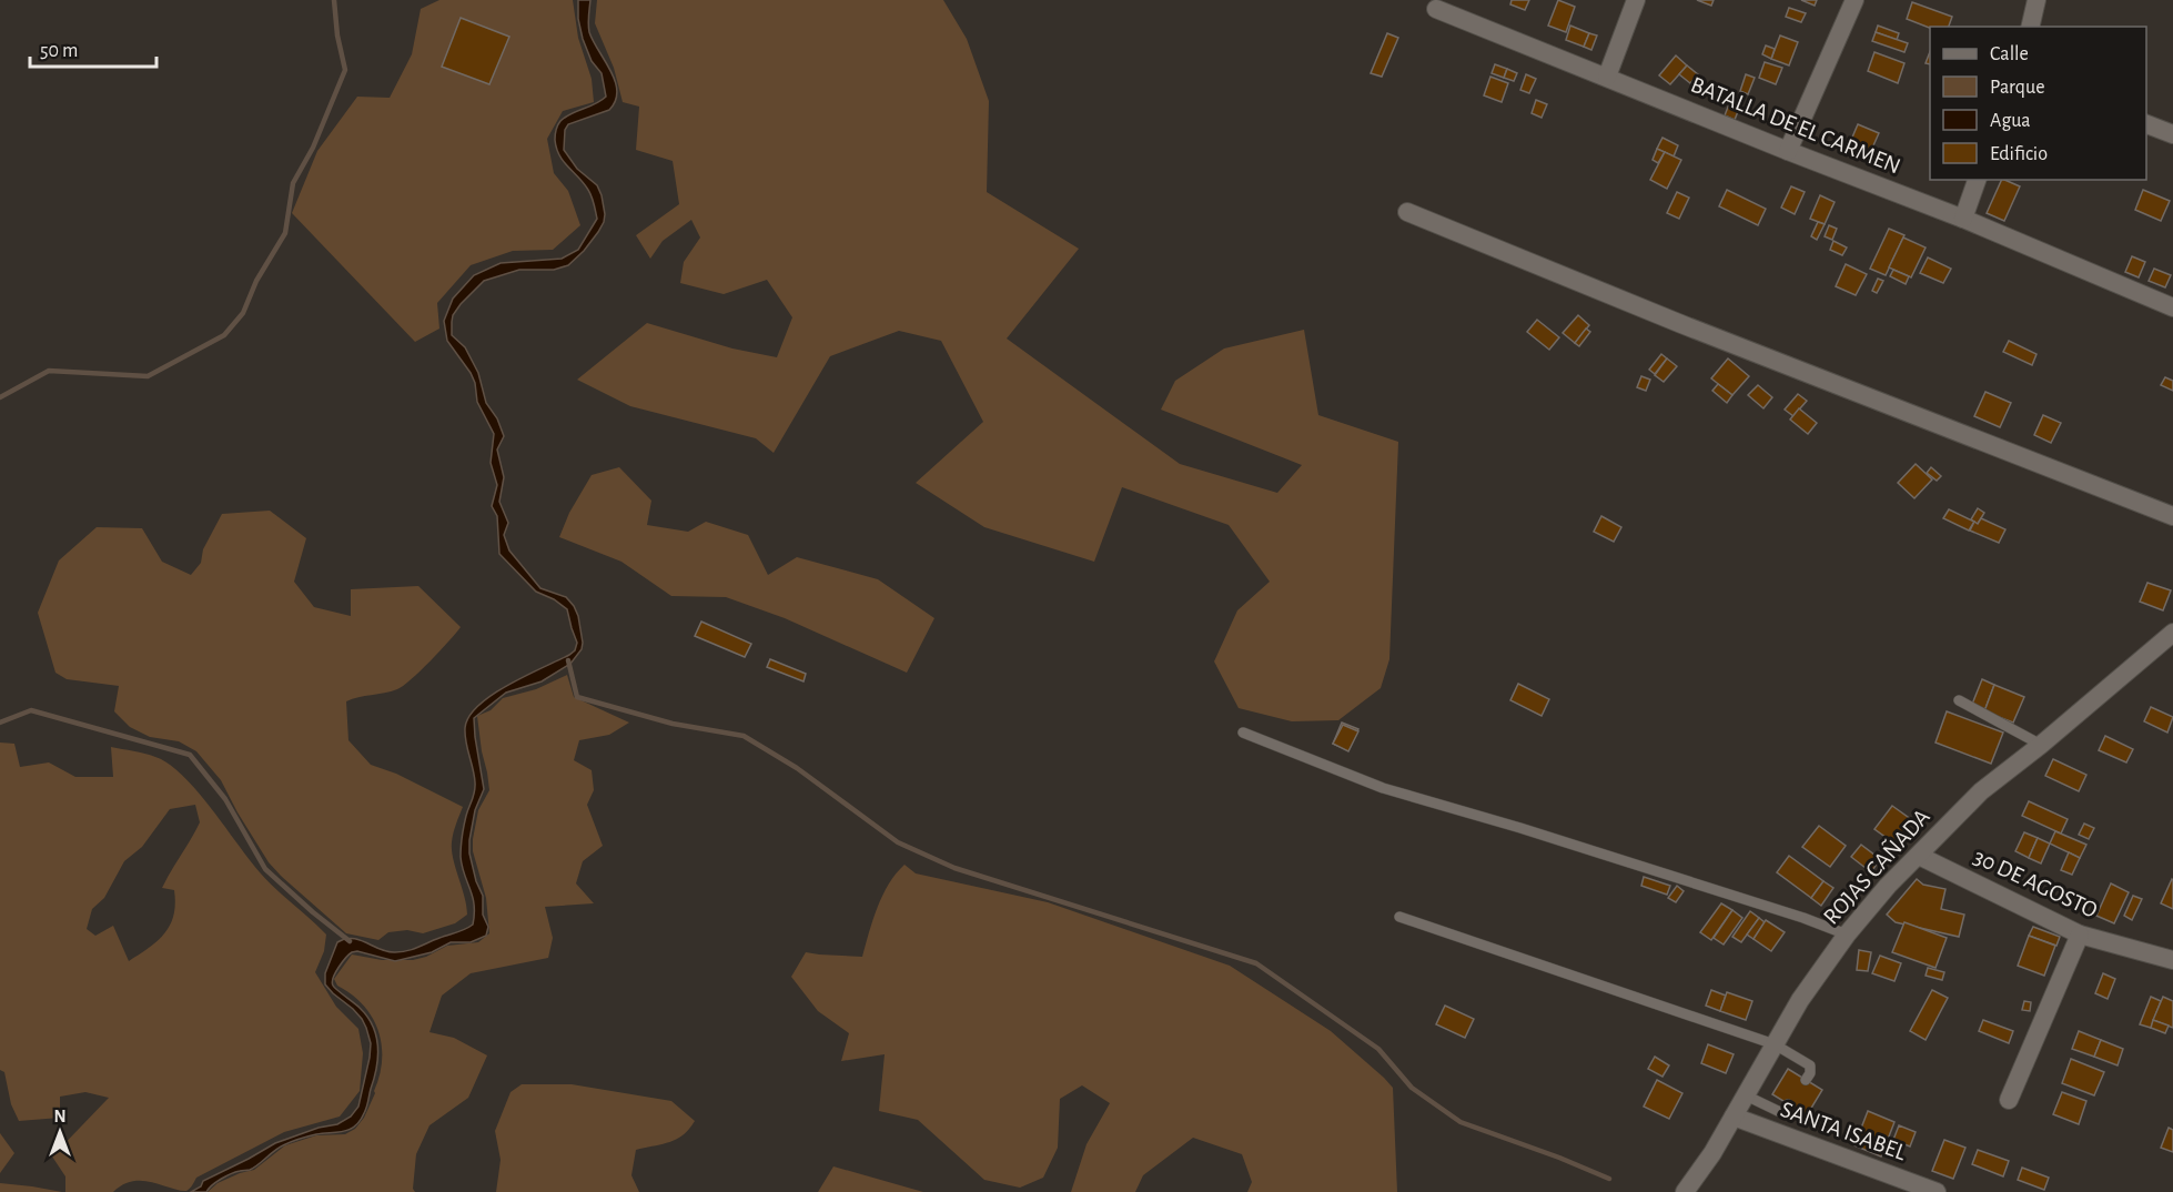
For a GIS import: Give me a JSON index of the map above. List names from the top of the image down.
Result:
{
  "streets": {
    "street": [
      "BATALLA DE EL CARMEN",
      "ROJAS CAÑADA",
      "30 DE AGOSTO",
      "SANTA ISABEL"
    ]
  },
  "crossings": [
    ["ROJAS CAÑADA", "30 DE AGOSTO"],
    ["ROJAS CAÑADA", "SANTA ISABEL"]
  ],
  "legend": [
    "Calle",
    "Parque",
    "Agua",
    "Edificio"
  ],
  "scale_bar": "50 m",
  "north": "top"
}
